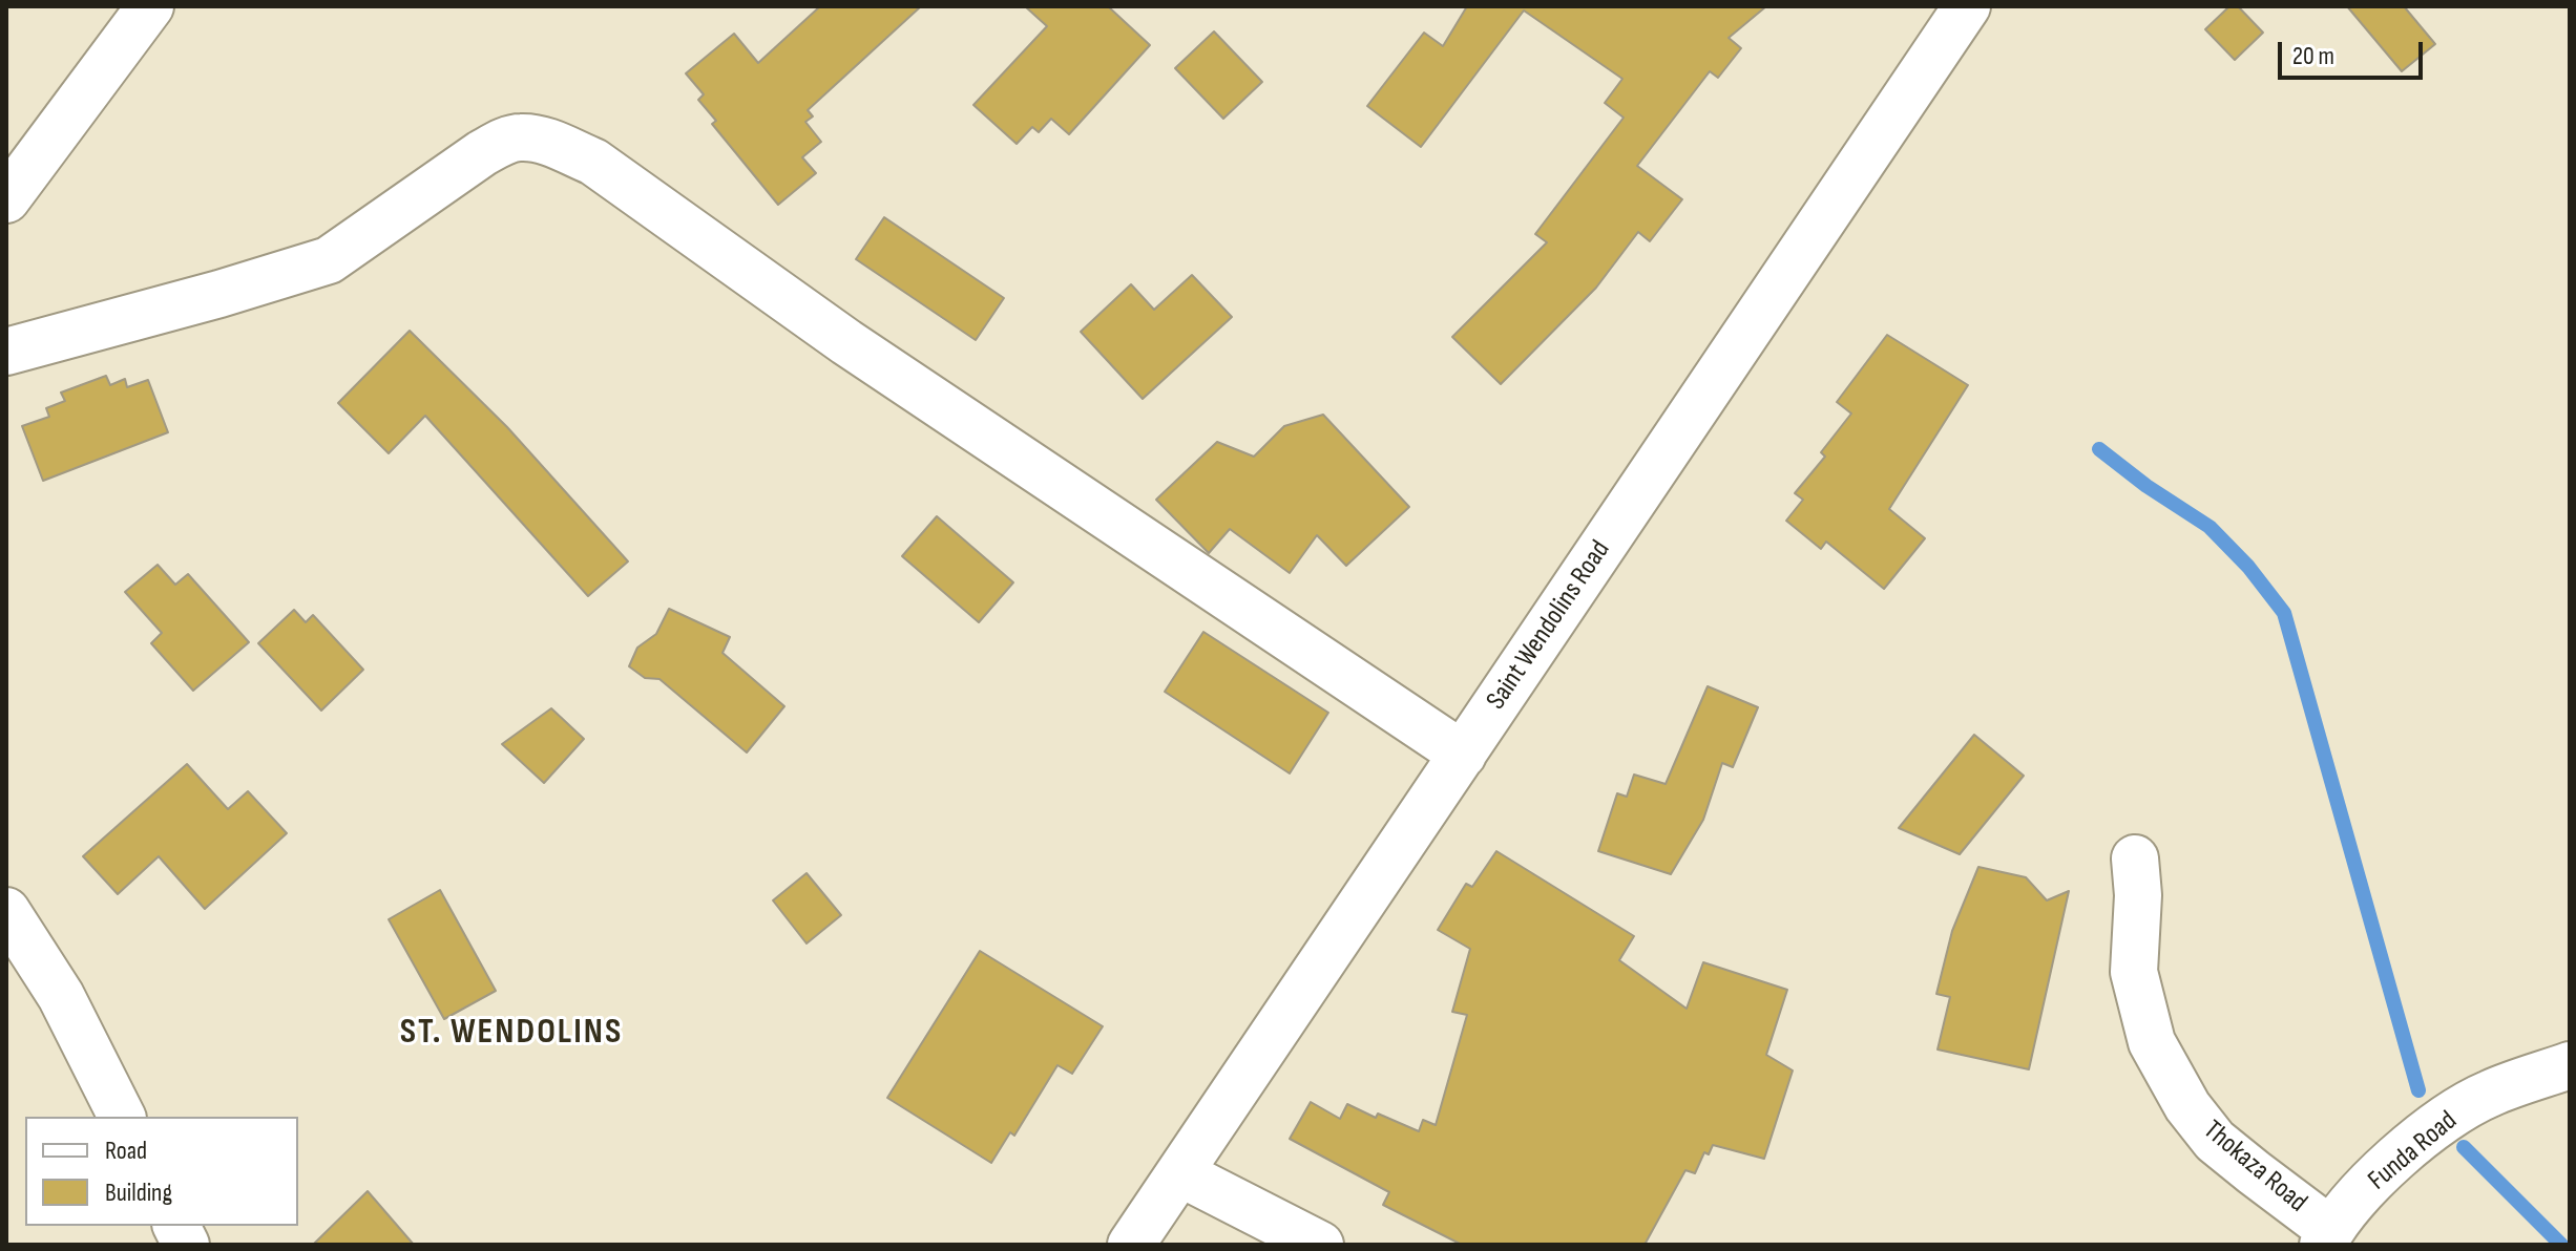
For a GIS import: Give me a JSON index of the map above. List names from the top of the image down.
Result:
{
  "streets": {
    "street": ["Saint Wendolins Road", "Funda Road", "Thokaza Road"]
  },
  "crossings": [
    ["Funda Road", "Thokaza Road"]
  ],
  "districts": ["ST. WENDOLINS"],
  "legend": ["Road", "Building"],
  "scale_bar": "20 m"
}
